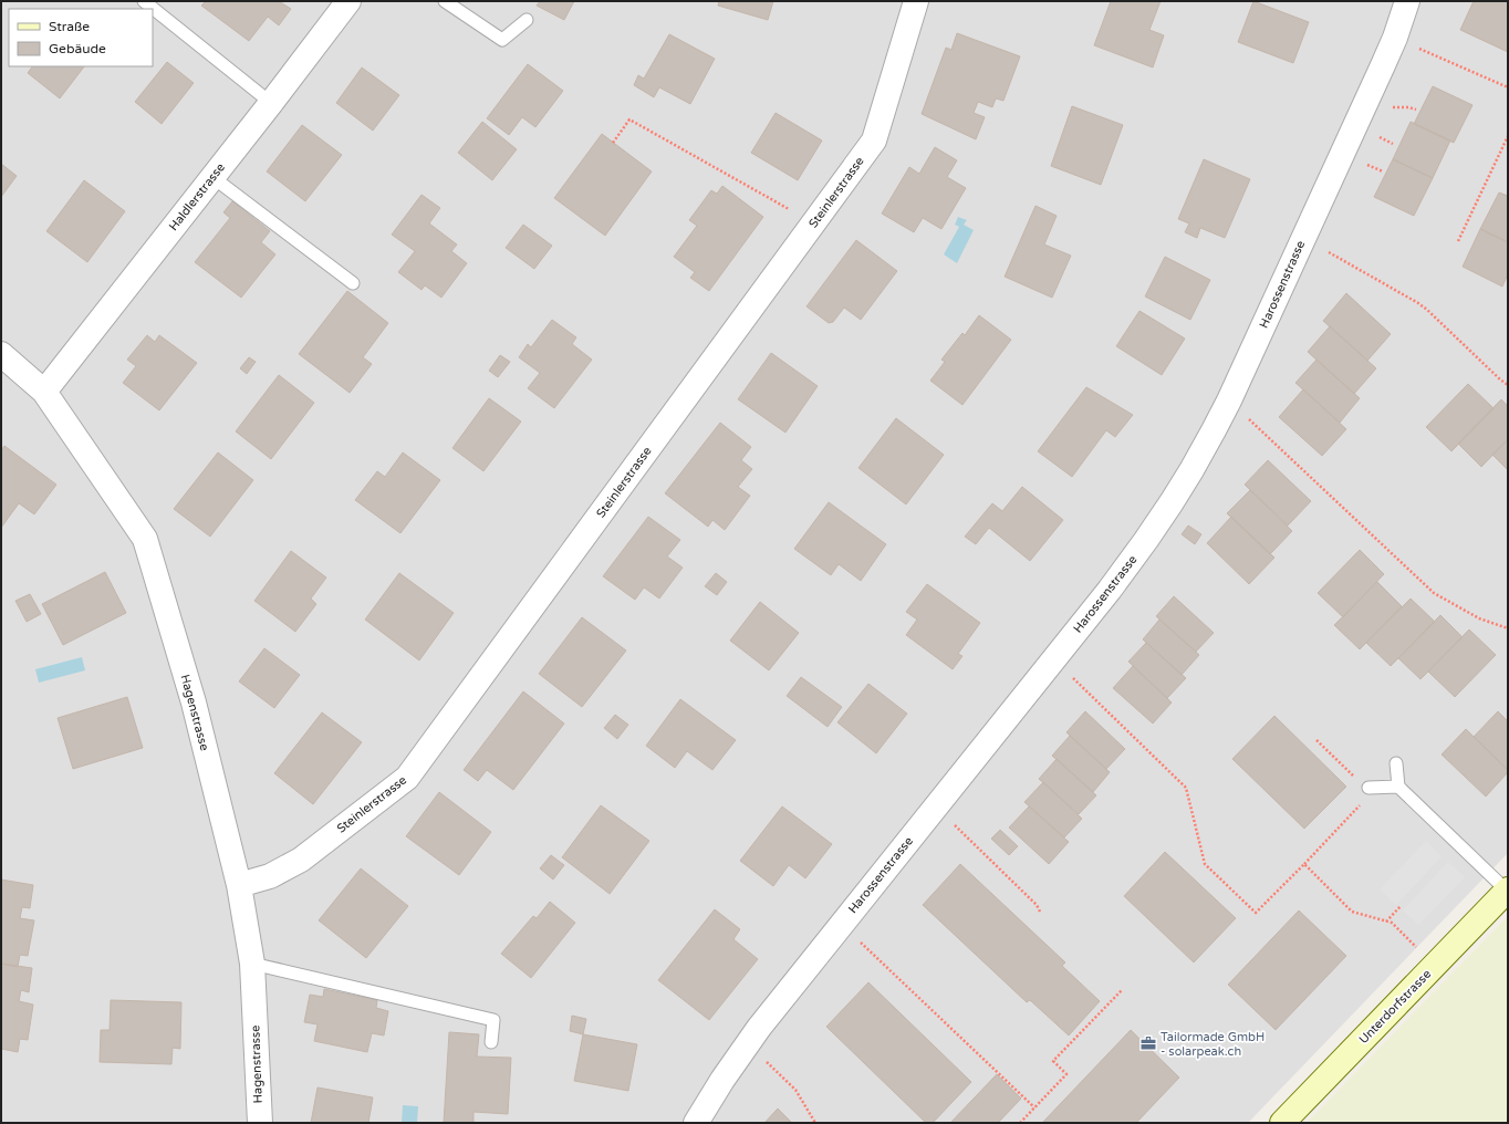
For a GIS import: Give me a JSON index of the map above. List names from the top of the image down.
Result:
{
  "streets": {
    "street": [
      "Steinlerstrasse",
      "Haldlerstrasse",
      "Harossenstrasse",
      "Hagenstrasse",
      "Unterdorfstrasse"
    ]
  },
  "crossings": [
    ["Steinlerstrasse", "Hagenstrasse"],
    ["Haldlerstrasse", "Hagenstrasse"]
  ],
  "places": {
    "office": ["Tailormade GmbH - solarpeak.ch"]
  },
  "legend": ["Straße", "Gebäude"]
}
